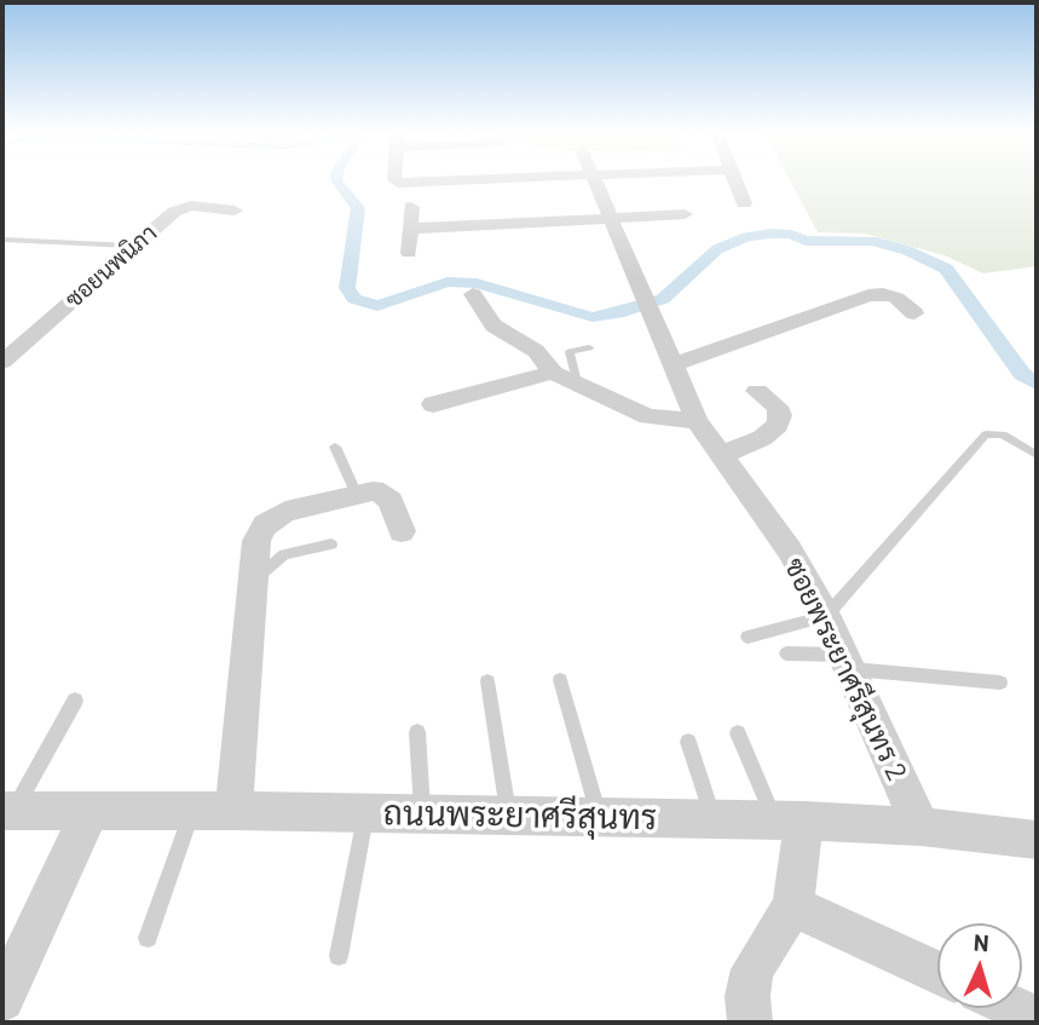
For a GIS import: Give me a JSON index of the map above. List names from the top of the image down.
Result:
{
  "streets": {
    "street": ["ซอยนพนิภา", "ซอยพระยาศรีสุนทร 2", "ถนนพระยาศรีสุนทร"]
  },
  "crossings": [
    ["ซอยพระยาศรีสุนทร 2", "ถนนพระยาศรีสุนทร"]
  ],
  "north": "top"
}
